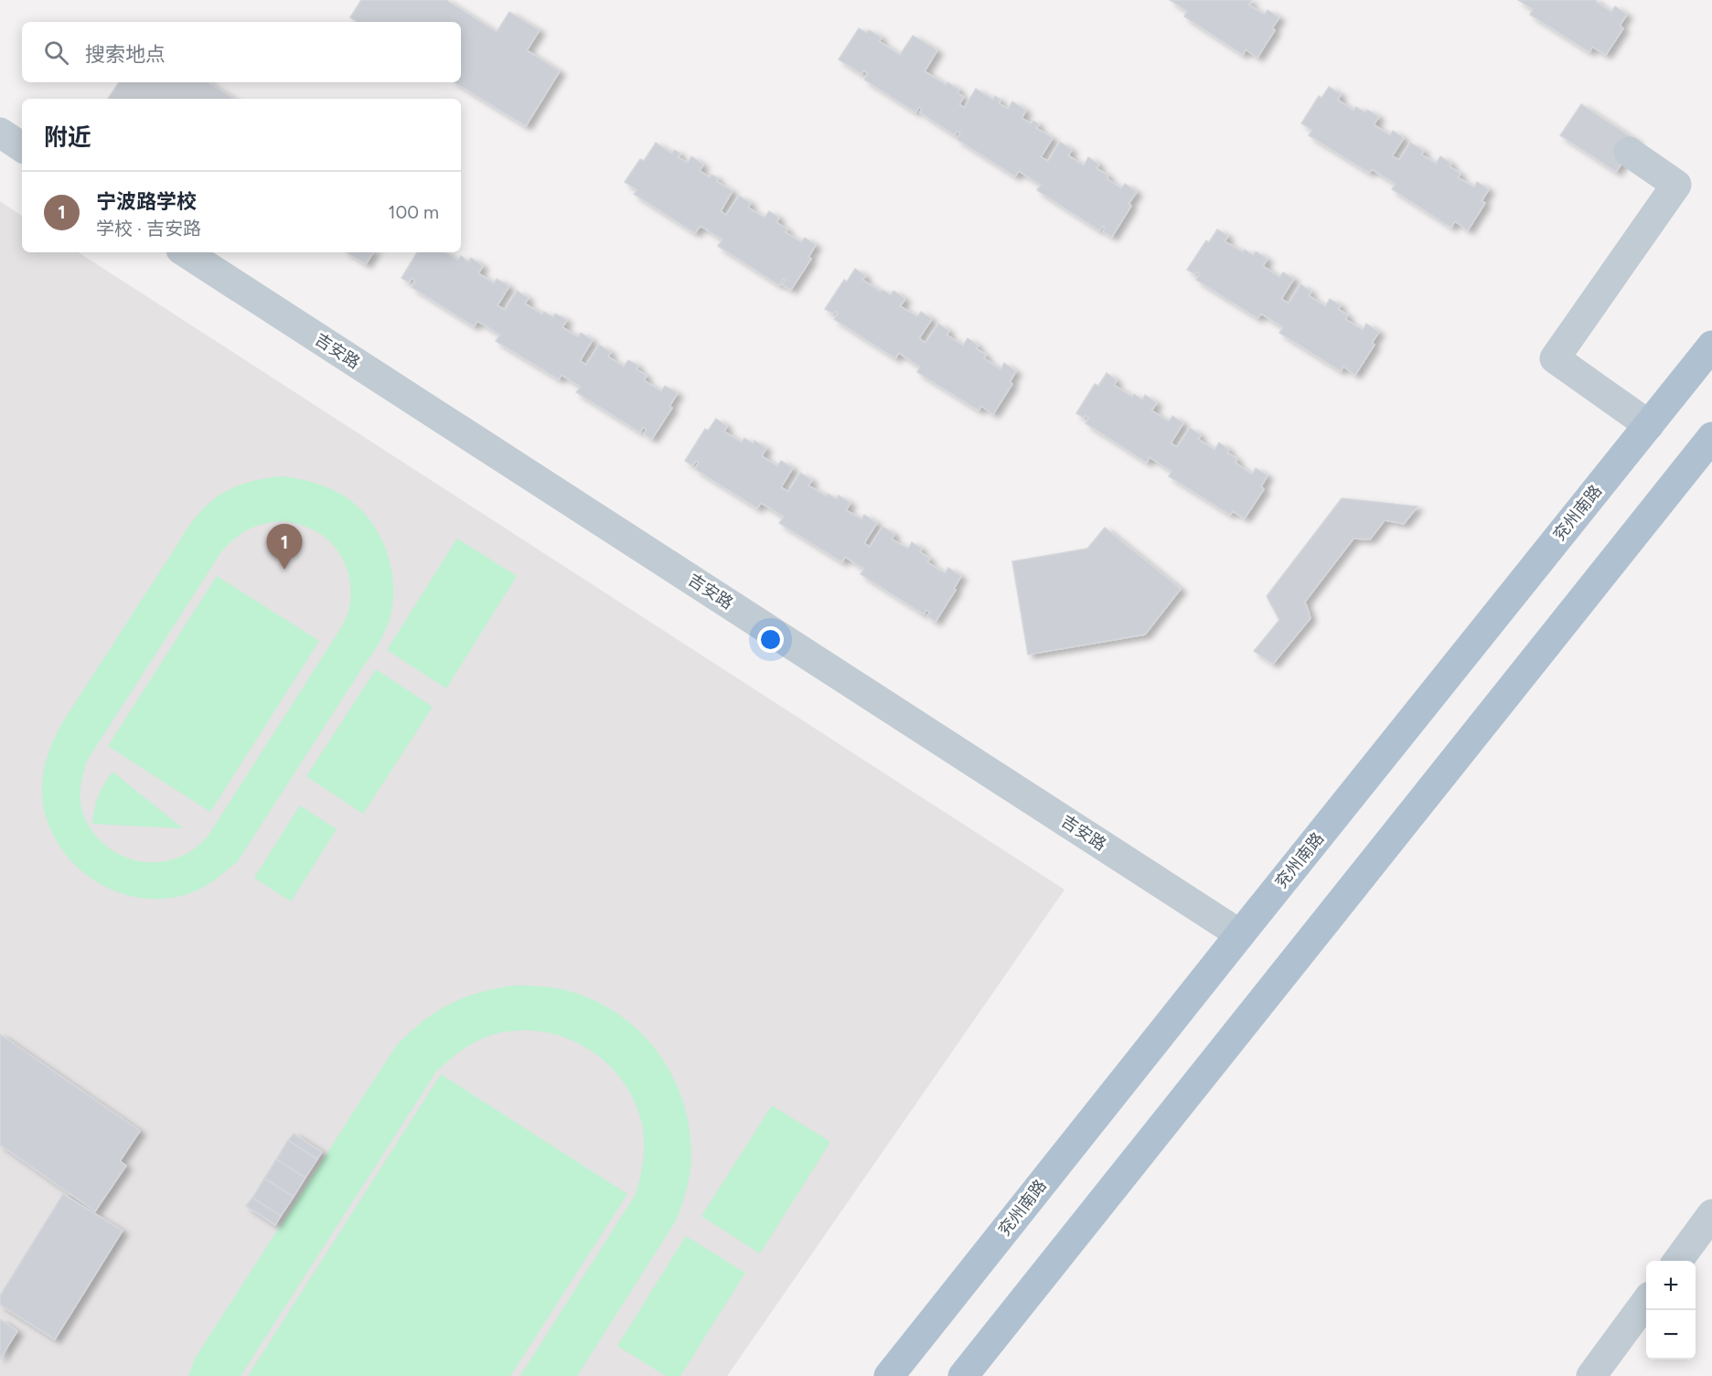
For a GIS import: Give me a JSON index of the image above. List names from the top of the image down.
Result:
{
  "streets": {
    "main road": ["兖州南路"],
    "street": ["吉安路"]
  },
  "crossings": [
    ["吉安路", "兖州南路"]
  ],
  "page": {
    "search": "搜索地点",
    "heading": "附近",
    "list": [
      {
        "mark": "1",
        "name": "宁波路学校",
        "note": "学校 · 吉安路",
        "value": "100 m"
      }
    ],
    "pins": "1",
    "map_buttons": ["+", "−"]
  }
}
